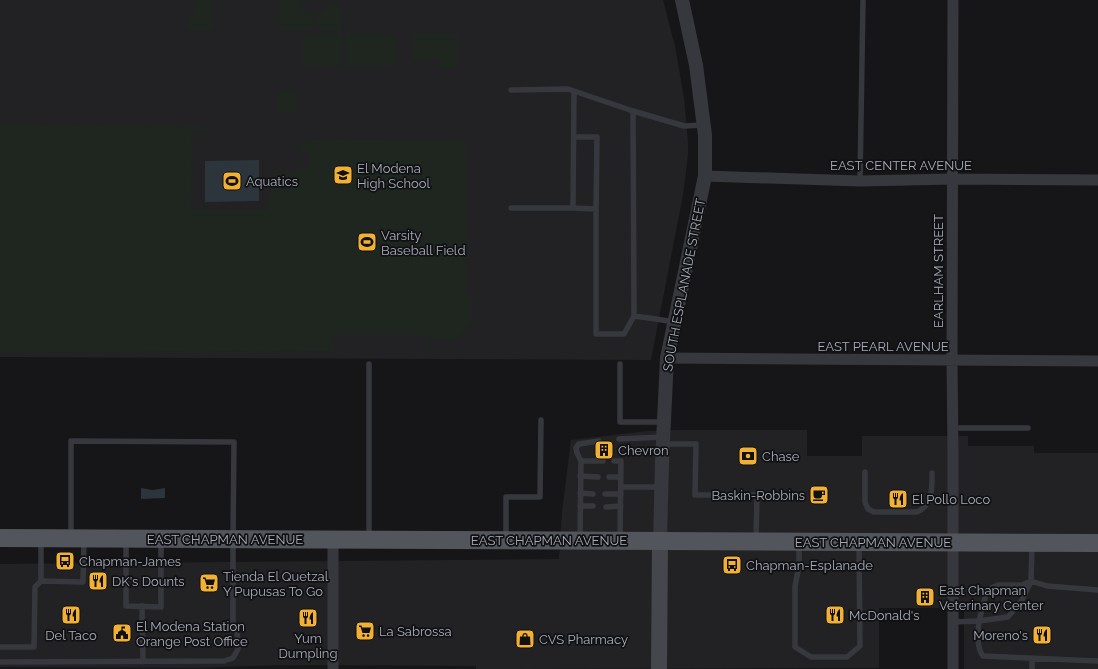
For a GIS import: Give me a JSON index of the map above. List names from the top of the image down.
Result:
{
  "streets": {
    "main road": ["SOUTH ESPLANADE STREET", "EAST CHAPMAN AVENUE"],
    "street": ["EAST CENTER AVENUE", "EARLHAM STREET", "EAST PEARL AVENUE"]
  },
  "crossings": [
    ["EAST CENTER AVENUE", "EARLHAM STREET"],
    ["EAST CENTER AVENUE", "SOUTH ESPLANADE STREET"],
    ["EARLHAM STREET", "EAST PEARL AVENUE"],
    ["EARLHAM STREET", "EAST CHAPMAN AVENUE"],
    ["SOUTH ESPLANADE STREET", "EAST PEARL AVENUE"],
    ["SOUTH ESPLANADE STREET", "EAST CHAPMAN AVENUE"]
  ],
  "places": {
    "school or university": ["El Modena High School"],
    "sports": ["Aquatics", "Varsity Baseball Field"],
    "building": ["Chevron", "East Chapman Veterinary Center"],
    "bank": ["Chase"],
    "cafe": ["Baskin-Robbins"],
    "restaurant": [
      "El Pollo Loco",
      "DK's Dounts",
      "Del Taco",
      "McDonald's",
      "Yum Dumpling",
      "Moreno's"
    ],
    "bus stop": ["Chapman-James", "Chapman-Esplanade"],
    "supermarket": ["Tienda El Quetzal Y Pupusas To Go", "La Sabrossa"],
    "public building": ["El Modena Station Orange Post Office"],
    "shop": ["CVS Pharmacy"]
  }
}
